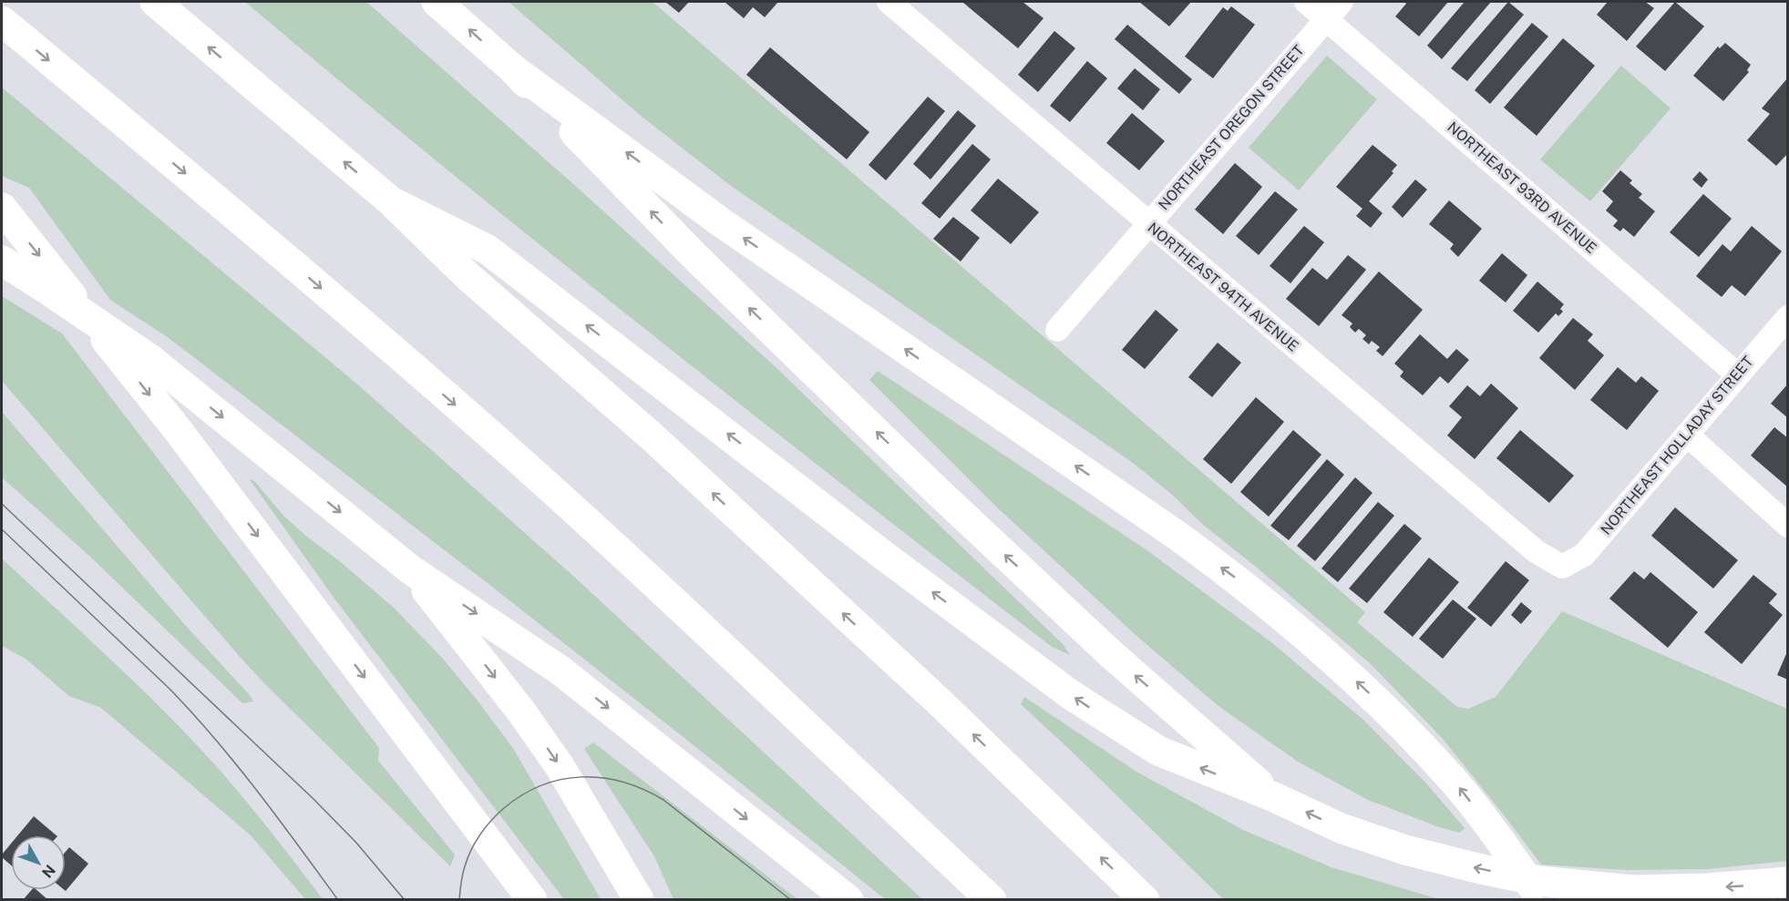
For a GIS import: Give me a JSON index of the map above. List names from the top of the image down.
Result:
{
  "streets": {
    "street": [
      "NORTHEAST OREGON STREET",
      "NORTHEAST 93RD AVENUE",
      "NORTHEAST 94TH AVENUE",
      "NORTHEAST HOLLADAY STREET"
    ]
  },
  "crossings": [
    ["NORTHEAST OREGON STREET", "NORTHEAST 93RD AVENUE"],
    ["NORTHEAST OREGON STREET", "NORTHEAST 94TH AVENUE"],
    ["NORTHEAST 93RD AVENUE", "NORTHEAST HOLLADAY STREET"],
    ["NORTHEAST 94TH AVENUE", "NORTHEAST HOLLADAY STREET"]
  ],
  "north": "bottom right"
}
